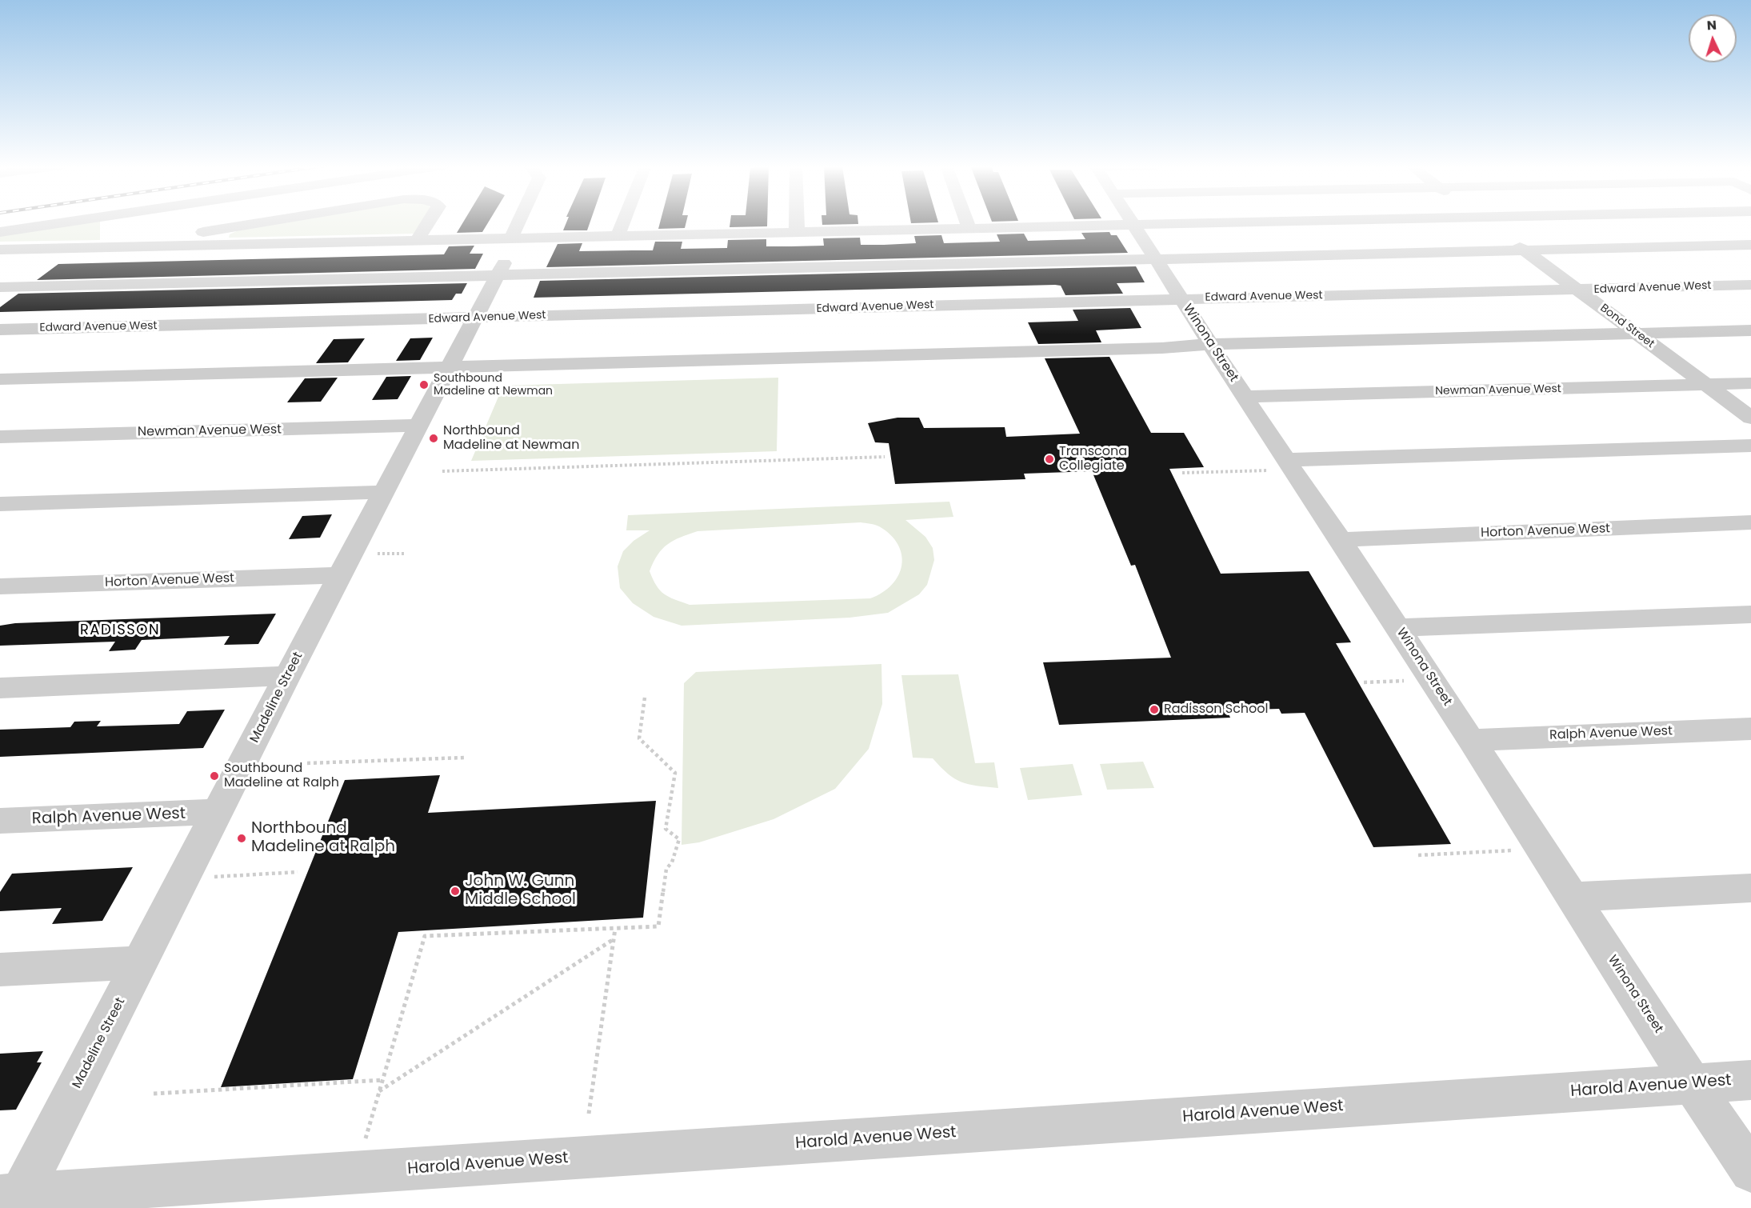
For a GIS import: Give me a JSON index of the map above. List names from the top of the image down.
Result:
{
  "streets": {
    "street": [
      "Edward Avenue West",
      "Bond Street",
      "Winona Street",
      "Newman Avenue West",
      "Horton Avenue West",
      "Madeline Street",
      "Ralph Avenue West",
      "Harold Avenue West"
    ]
  },
  "crossings": [
    ["Edward Avenue West", "Bond Street"],
    ["Edward Avenue West", "Winona Street"],
    ["Edward Avenue West", "Madeline Street"],
    ["Bond Street", "Newman Avenue West"],
    ["Winona Street", "Newman Avenue West"],
    ["Winona Street", "Horton Avenue West"],
    ["Winona Street", "Ralph Avenue West"],
    ["Winona Street", "Harold Avenue West"],
    ["Newman Avenue West", "Madeline Street"],
    ["Horton Avenue West", "Madeline Street"],
    ["Madeline Street", "Ralph Avenue West"],
    ["Madeline Street", "Harold Avenue West"]
  ],
  "districts": ["RADISSON"],
  "places": [
    "Southbound Madeline at Newman",
    "Northbound Madeline at Newman",
    "Transcona Collegiate",
    "Radisson School",
    "Southbound Madeline at Ralph",
    "Northbound Madeline at Ralph",
    "John W. Gunn Middle School"
  ],
  "north": "top"
}
